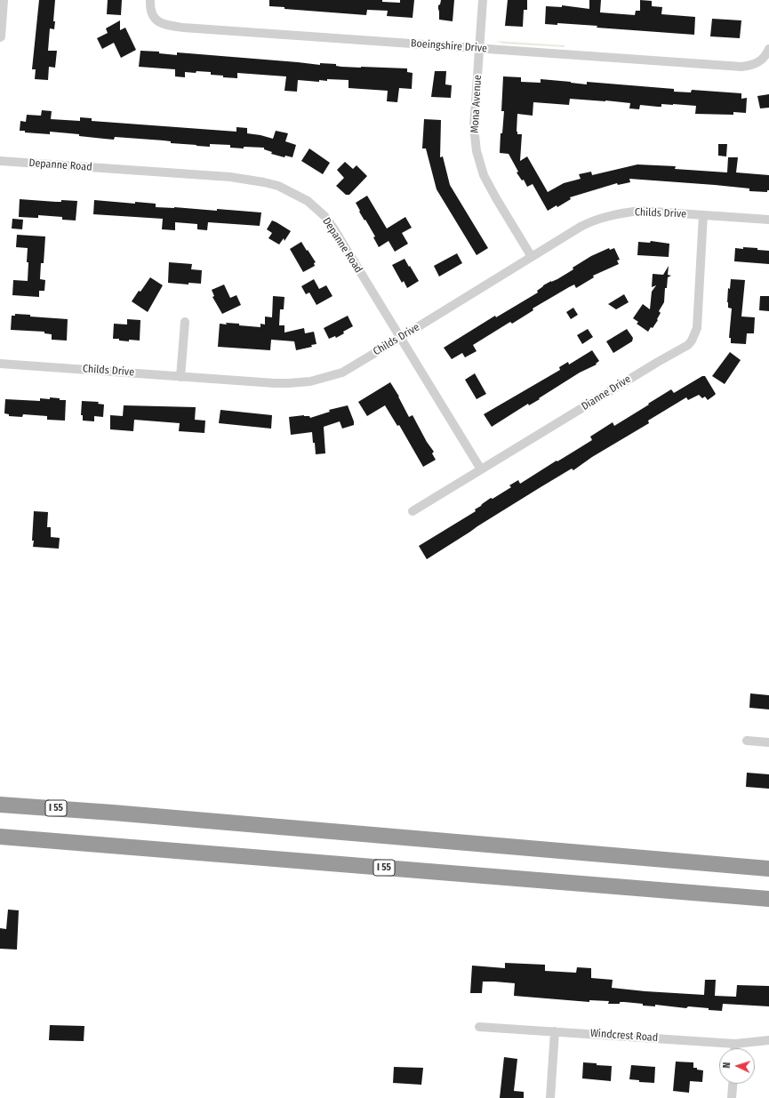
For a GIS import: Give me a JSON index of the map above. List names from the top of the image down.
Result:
{
  "streets": {
    "highway": ["I 55"],
    "street": [
      "Boeingshire Drive",
      "Mona Avenue",
      "Depanne Road",
      "Childs Drive",
      "Dianne Drive",
      "Windcrest Road"
    ]
  },
  "crossings": [
    ["Boeingshire Drive", "Mona Avenue"],
    ["Mona Avenue", "Childs Drive"],
    ["Depanne Road", "Childs Drive"],
    ["Depanne Road", "Dianne Drive"],
    ["Childs Drive", "Dianne Drive"]
  ],
  "north": "left"
}
